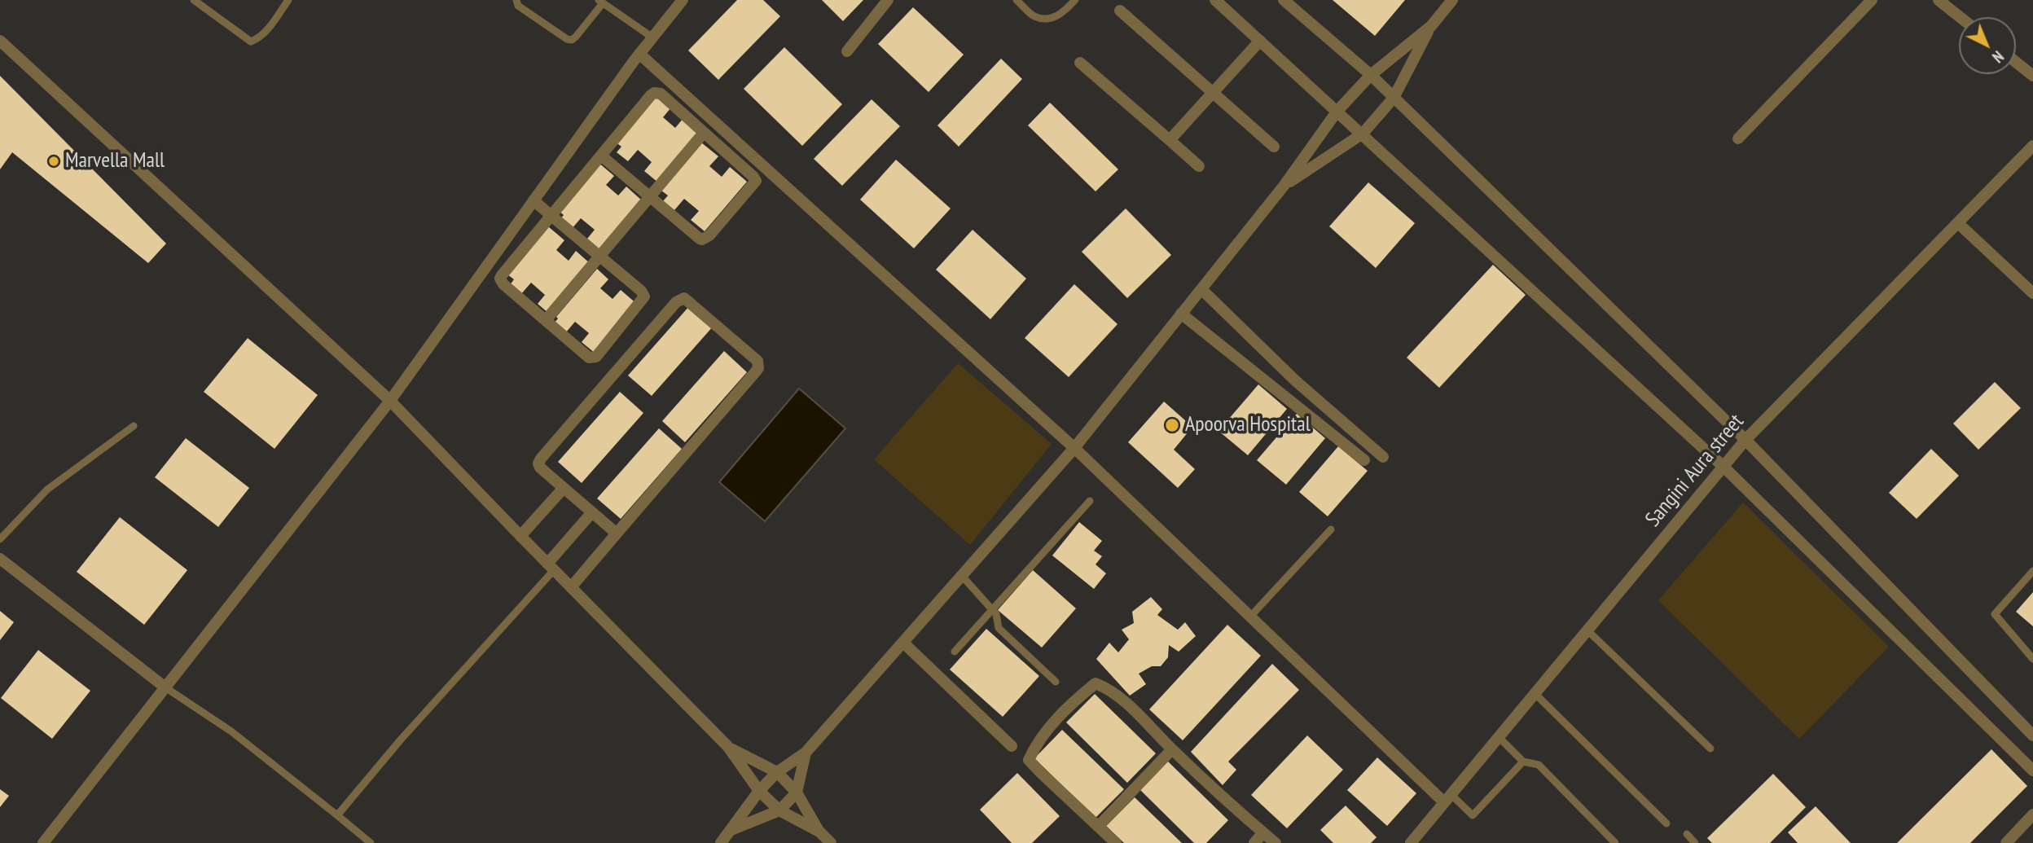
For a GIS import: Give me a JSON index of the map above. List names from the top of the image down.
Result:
{
  "streets": {
    "street": ["Sangini Aura street"]
  },
  "places": ["Marvella Mall", "Apoorva Hospital"],
  "north": "bottom right"
}
